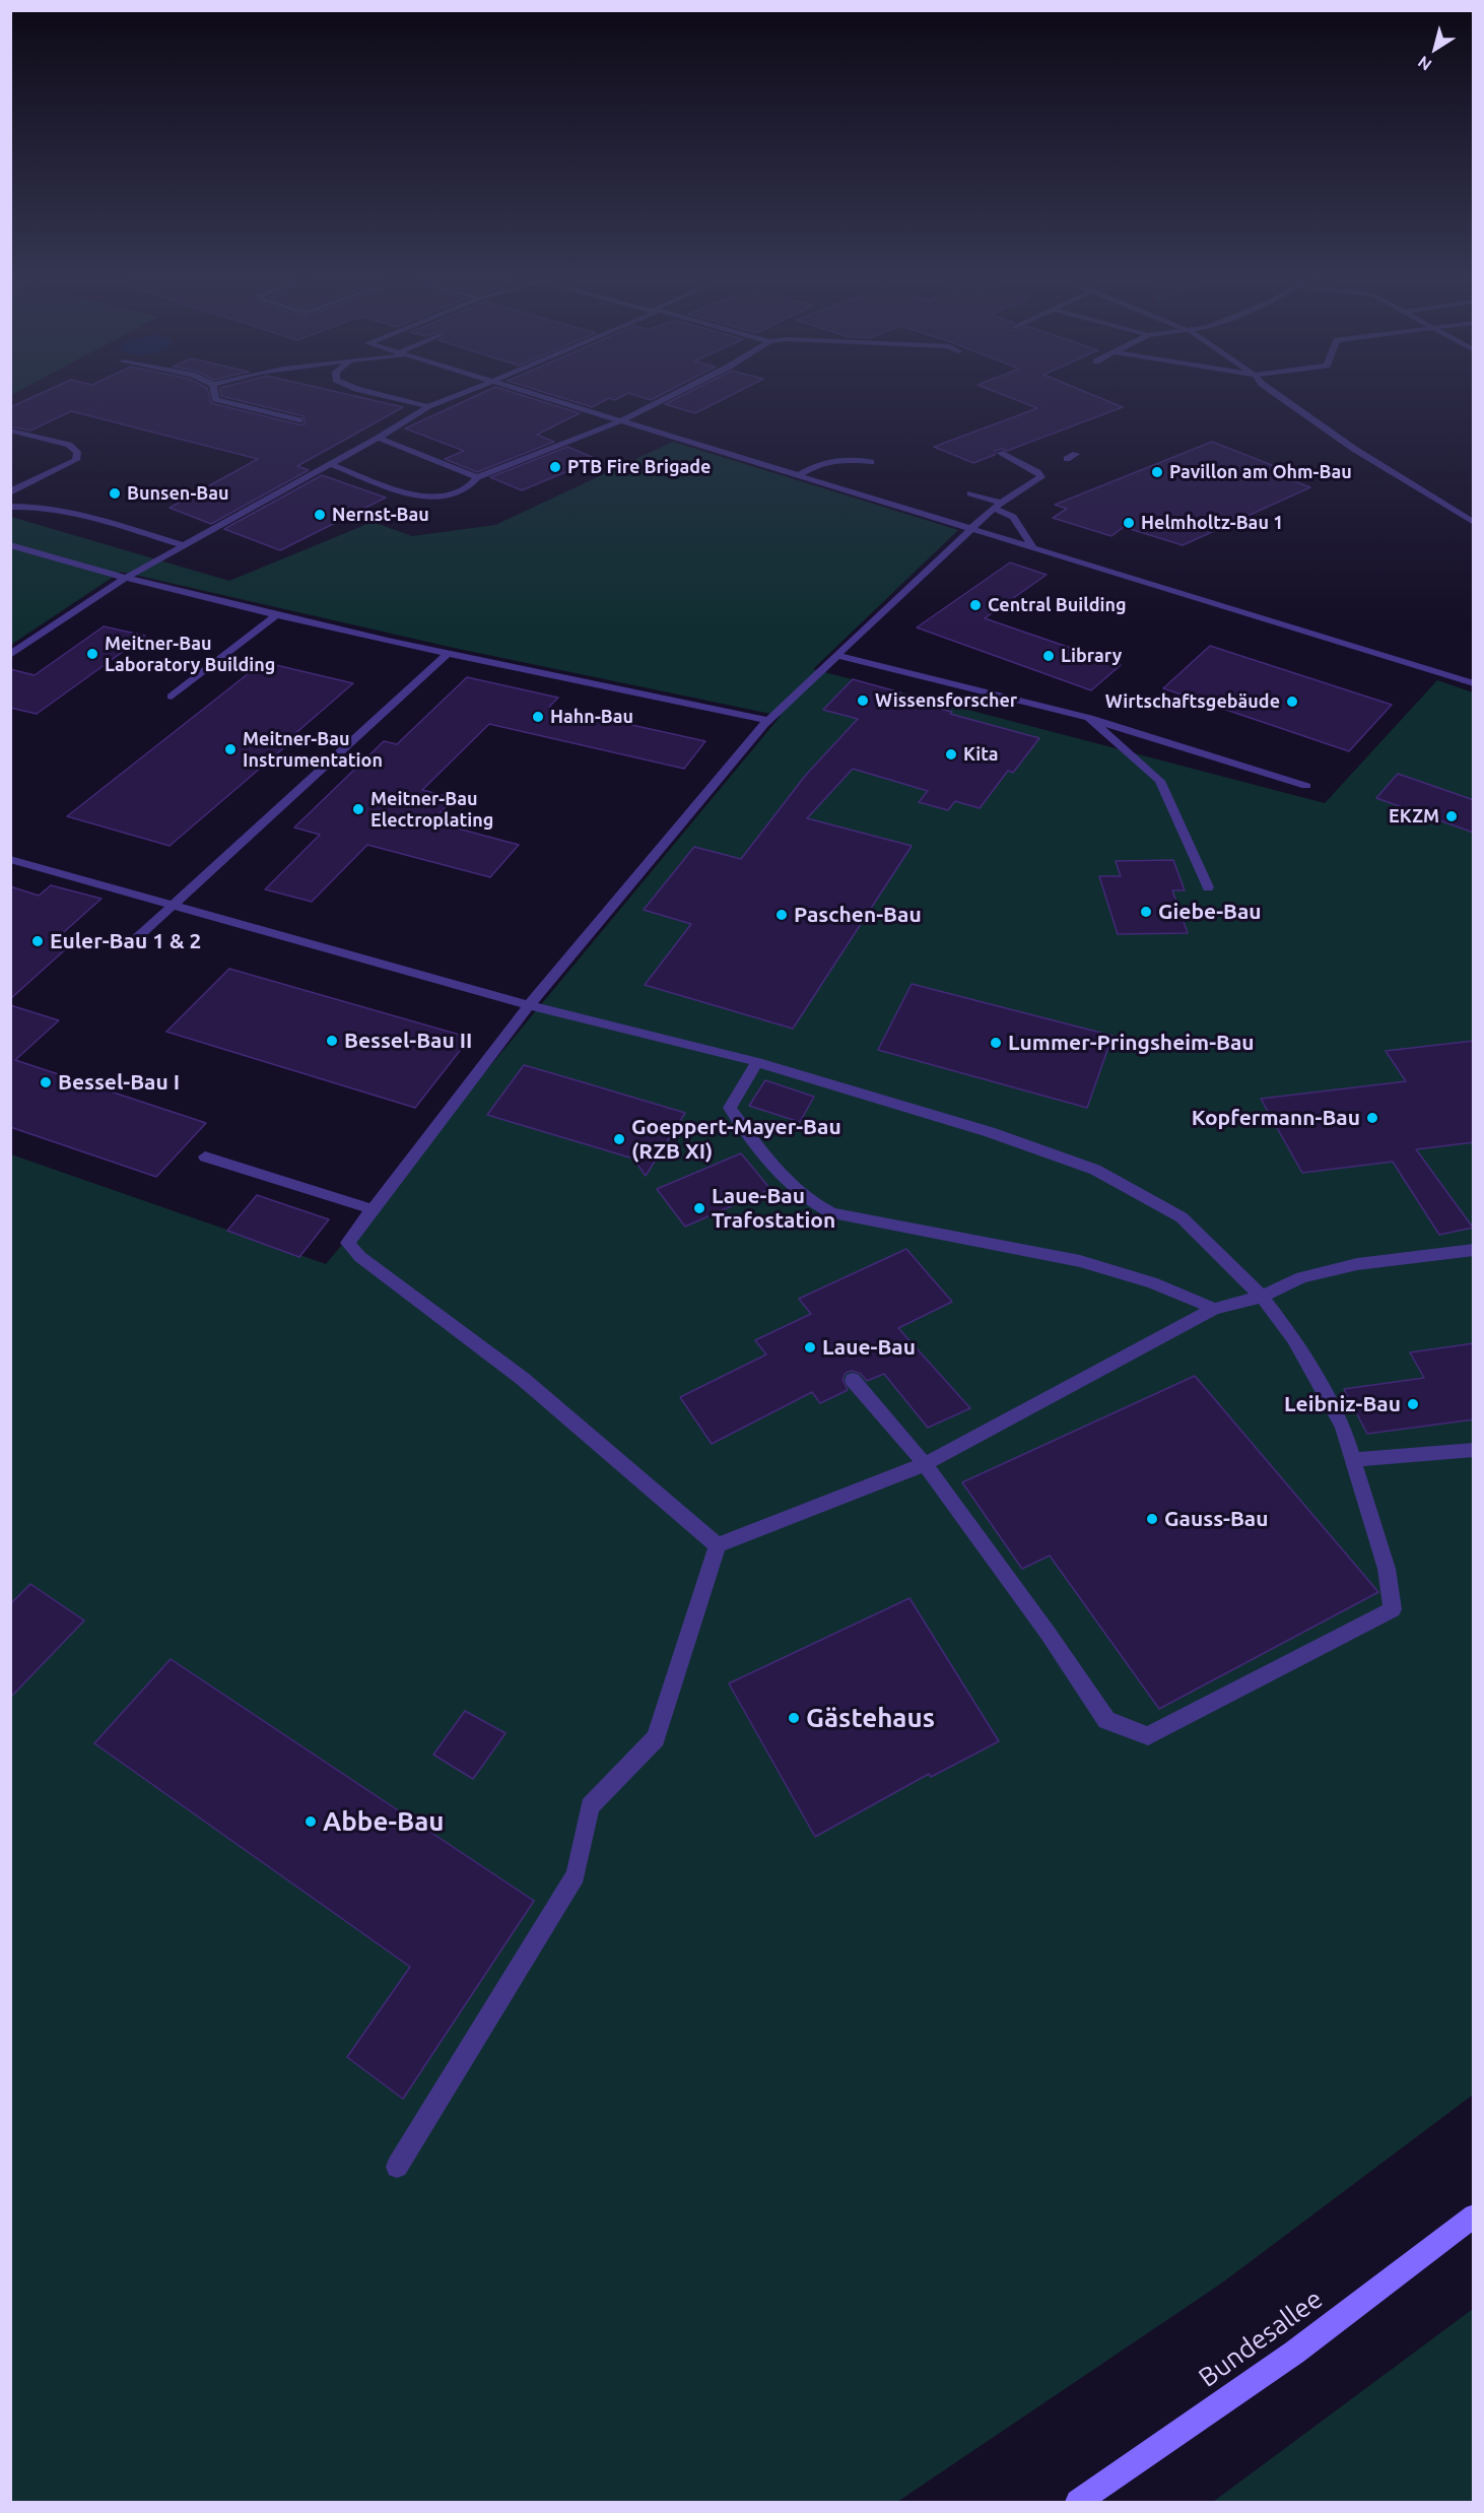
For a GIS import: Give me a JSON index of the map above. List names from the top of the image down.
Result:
{
  "streets": {
    "main road": ["Bundesallee"]
  },
  "places": [
    "PTB Fire Brigade",
    "Pavillon am Ohm-Bau",
    "Bunsen-Bau",
    "Nernst-Bau",
    "Helmholtz-Bau 1",
    "Central Building",
    "Meitner-Bau Laboratory Building",
    "Library",
    "Wissensforscher",
    "Wirtschaftsgebäude",
    "Hahn-Bau",
    "Meitner-Bau Instrumentation",
    "Kita",
    "Meitner-Bau Electroplating",
    "EKZM",
    "Giebe-Bau",
    "Paschen-Bau",
    "Euler-Bau 1 & 2",
    "Bessel-Bau II",
    "Lummer-Pringsheim-Bau",
    "Bessel-Bau I",
    "Kopfermann-Bau",
    "Goeppert-Mayer-Bau (RZB XI)",
    "Laue-Bau Trafostation",
    "Laue-Bau",
    "Leibniz-Bau",
    "Gauss-Bau",
    "Gästehaus",
    "Abbe-Bau"
  ],
  "north": "bottom left"
}
